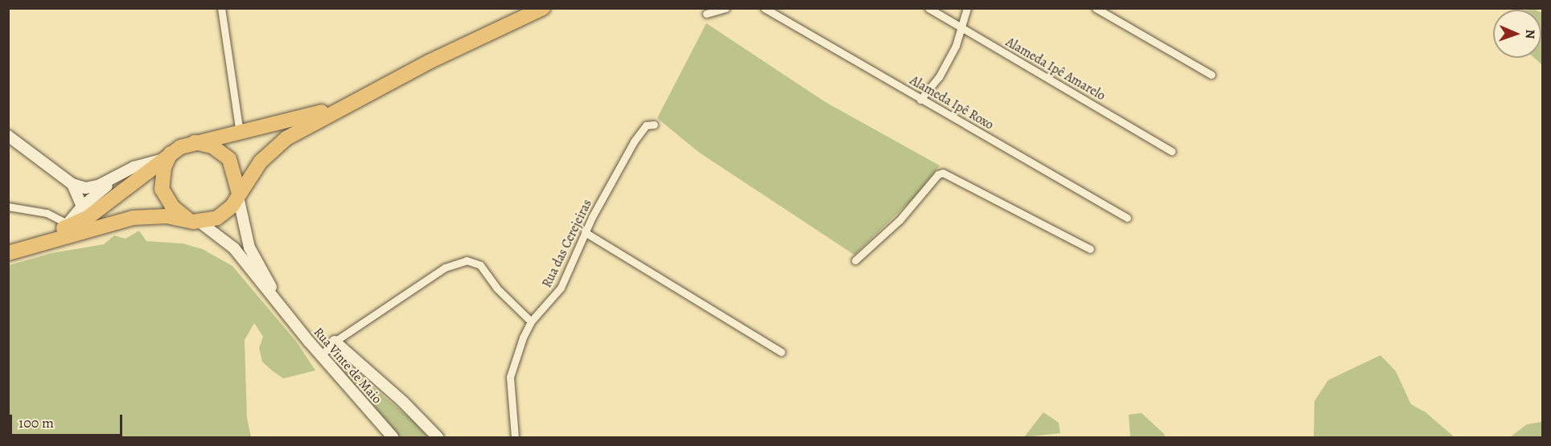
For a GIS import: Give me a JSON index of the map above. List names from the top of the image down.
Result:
{
  "streets": {
    "street": [
      "Alameda Ipê Amarelo",
      "Alameda Ipê Roxo",
      "Rua das Cerejeiras",
      "Rua Vinte de Maio"
    ]
  },
  "scale_bar": "100 m",
  "north": "right"
}
